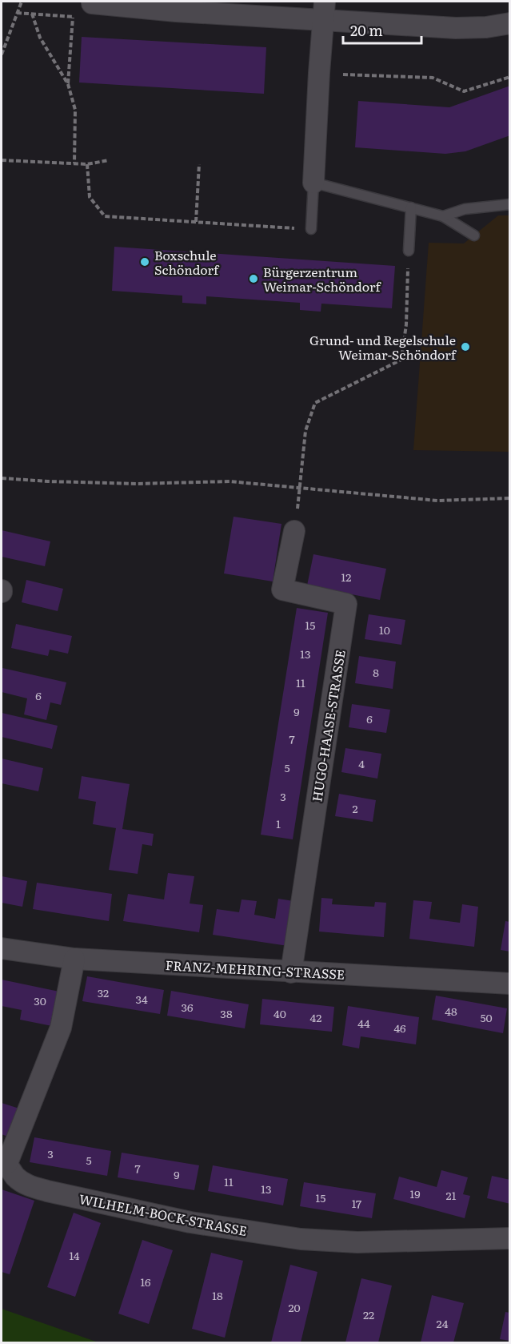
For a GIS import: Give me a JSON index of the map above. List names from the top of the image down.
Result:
{
  "streets": {
    "street": ["HUGO-HAASE-STRASSE", "FRANZ-MEHRING-STRASSE", "WILHELM-BOCK-STRASSE"]
  },
  "crossings": [
    ["HUGO-HAASE-STRASSE", "FRANZ-MEHRING-STRASSE"]
  ],
  "places": ["Boxschule Schöndorf", "Bürgerzentrum Weimar-Schöndorf", "Grund- und Regelschule Weimar-Schöndorf"],
  "house_numbers": [
    "12",
    "15",
    "10",
    "13",
    "8",
    "11",
    "6",
    "9",
    "6",
    "7",
    "4",
    "5",
    "3",
    "2",
    "1",
    "32",
    "34",
    "30",
    "36",
    "48",
    "38",
    "40",
    "42",
    "50",
    "44",
    "46",
    "3",
    "5",
    "7",
    "9",
    "11",
    "13",
    "19",
    "21",
    "15",
    "17",
    "14",
    "16",
    "18",
    "20",
    "22",
    "24"
  ],
  "scale_bar": "20 m"
}
